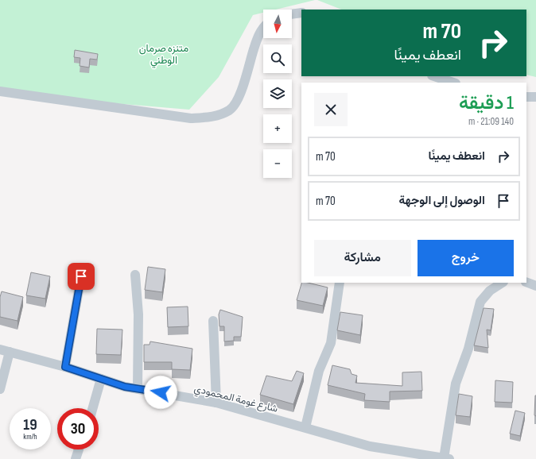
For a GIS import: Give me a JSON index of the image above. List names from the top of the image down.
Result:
{
  "streets": {
    "street": ["شارع غومة المحمودي"]
  },
  "parks": ["متنزه صرمان الوطني"],
  "north": "bottom",
  "page": {
    "map_buttons": ["+", "−"],
    "turn": ["70 m", "انعطف يمينًا"],
    "heading": ["1 دقيقة", "140 m · 21:09"],
    "list": [
      {
        "name": "انعطف يمينًا",
        "value": "70 m"
      },
      {
        "name": "الوصول إلى الوجهة",
        "value": "70 m"
      }
    ],
    "buttons": ["خروج", "مشاركة"],
    "speed": "19 km/h",
    "limit": "30"
  }
}
